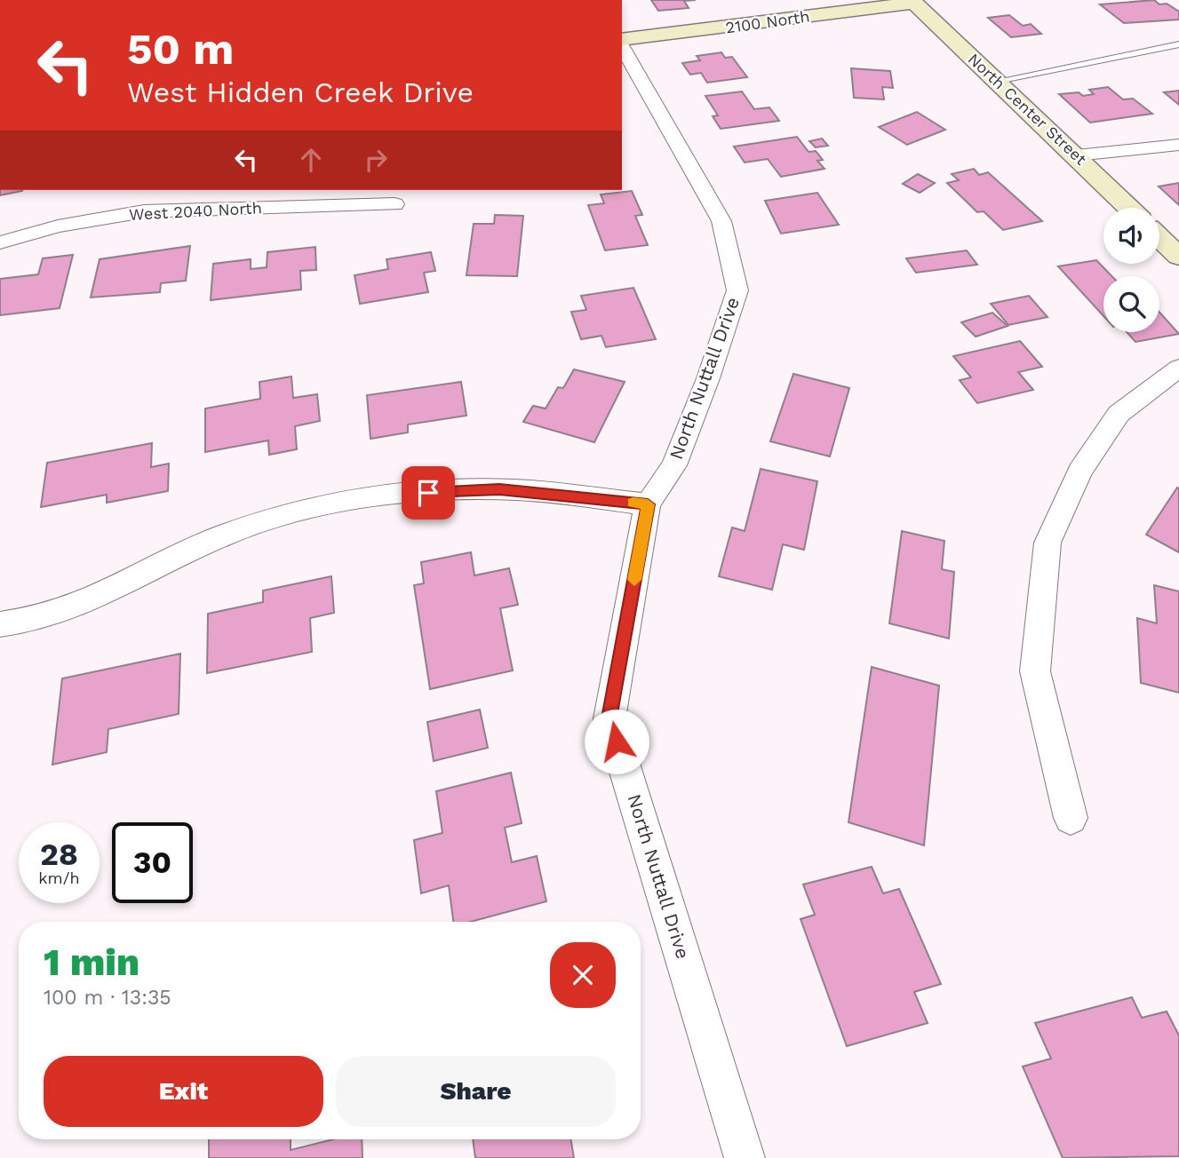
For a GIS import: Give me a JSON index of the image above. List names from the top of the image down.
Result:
{
  "streets": {
    "street": [
      "2100 North",
      "North Center Street",
      "West 2040 North",
      "North Nuttall Drive"
    ]
  },
  "crossings": [
    ["2100 North", "North Center Street"]
  ],
  "page": {
    "turn": ["50 m", "West Hidden Creek Drive"],
    "speed": "28 km/h",
    "limit": "30",
    "heading": ["1 min", "100 m · 13:35"],
    "buttons": ["Exit", "Share"]
  }
}
